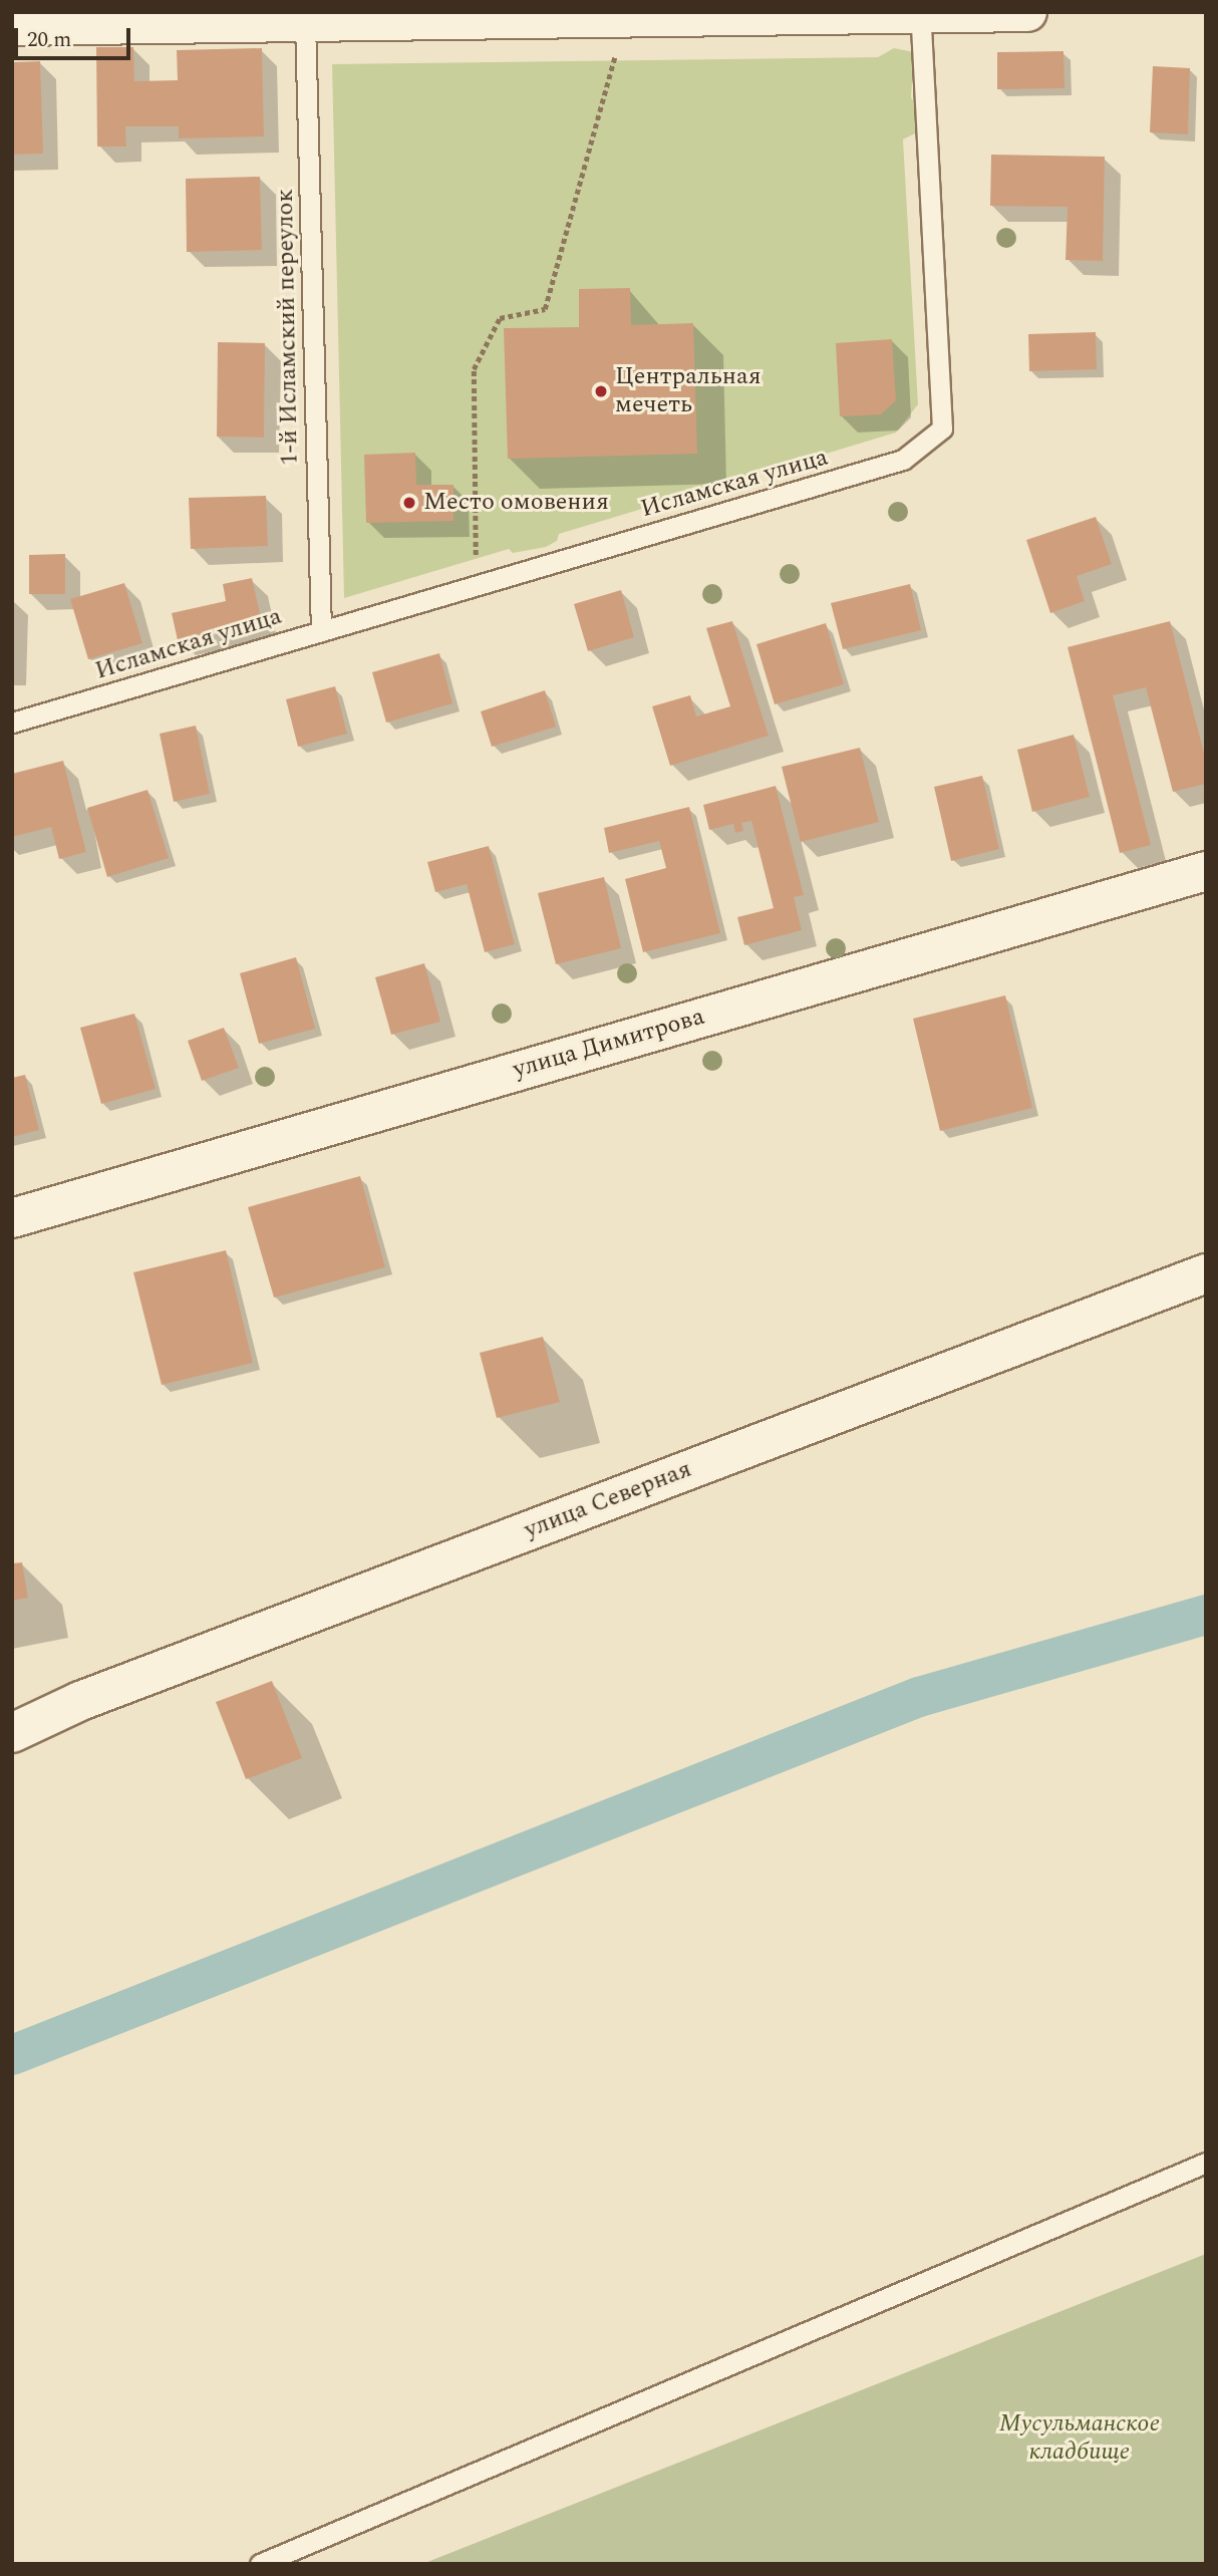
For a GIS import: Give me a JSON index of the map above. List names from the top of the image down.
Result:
{
  "streets": {
    "street": ["улица Димитрова", "улица Северная"],
    "lane": ["1-й Исламский переулок", "Исламская улица"]
  },
  "crossings": [
    ["1-й Исламский переулок", "Исламская улица"]
  ],
  "parks": ["Мусульманское кладбище"],
  "places": ["Центральная мечеть", "Место омовения"],
  "scale_bar": "20 m"
}
